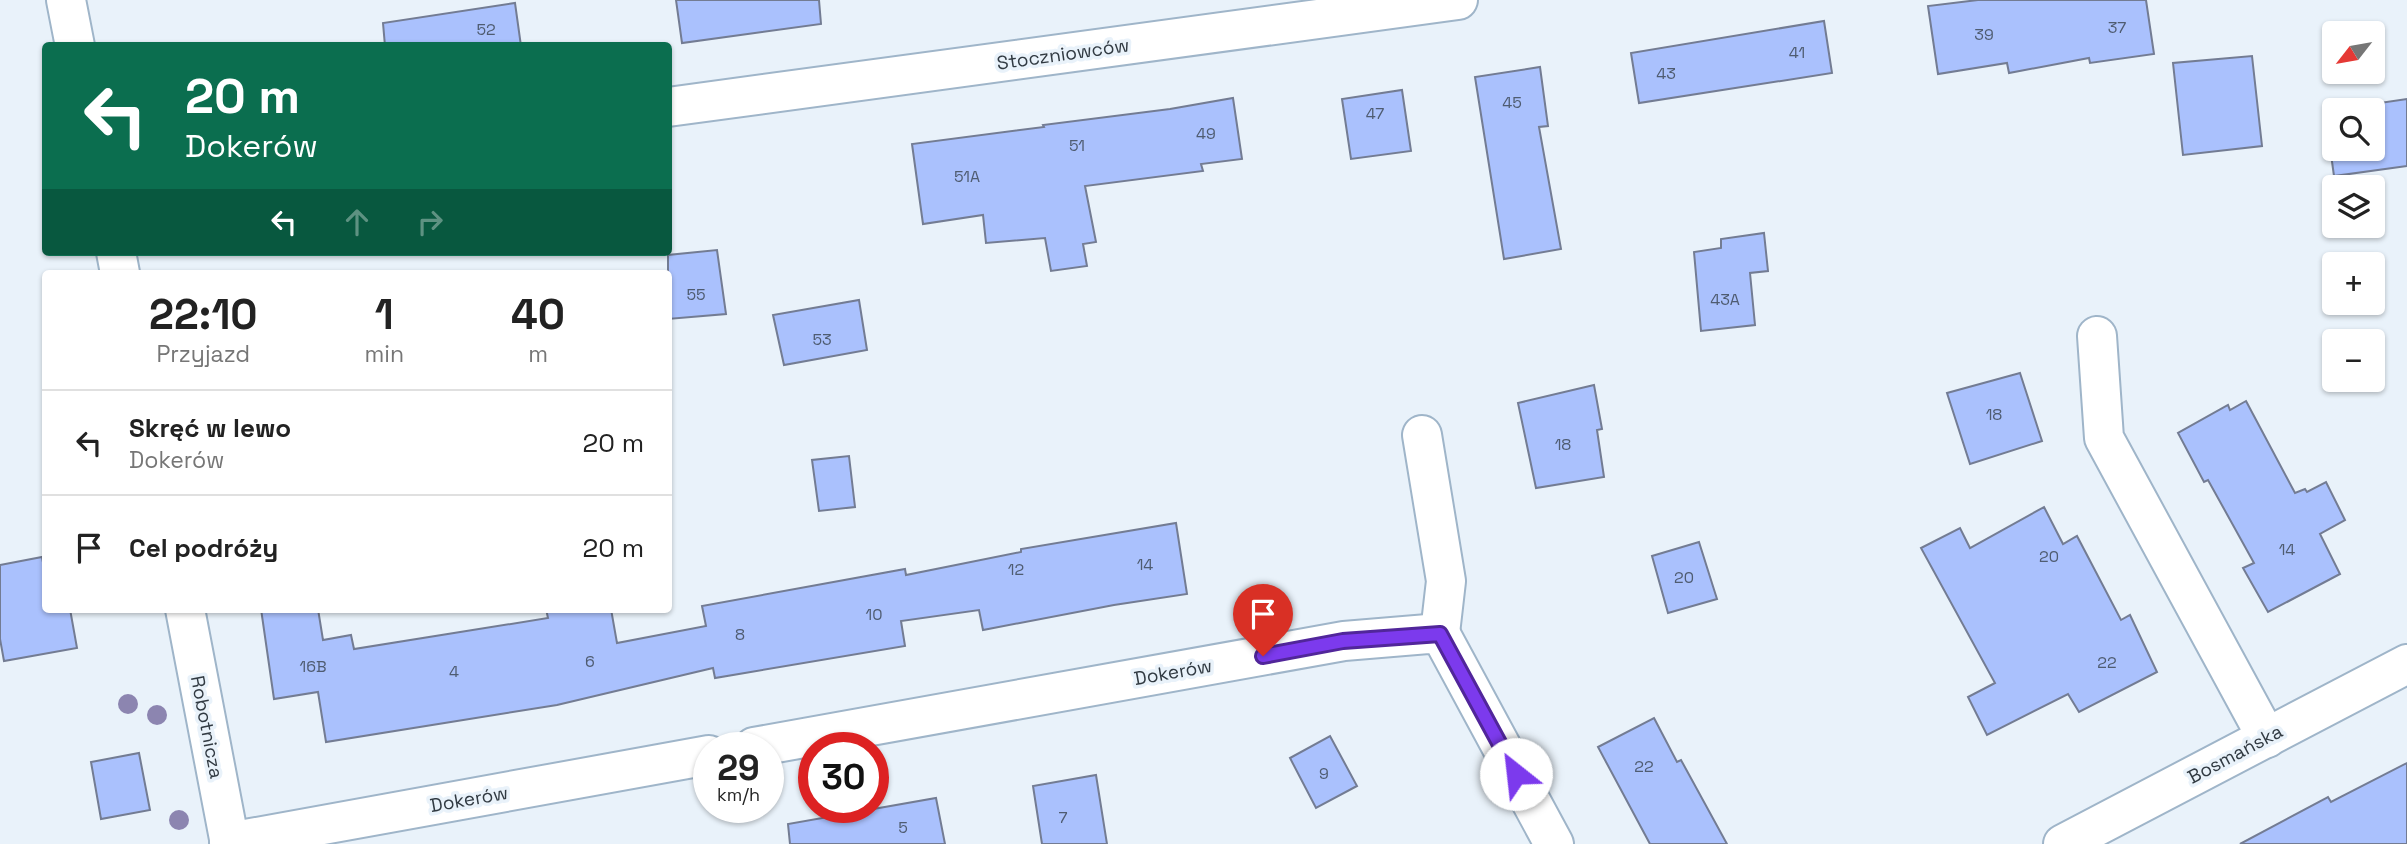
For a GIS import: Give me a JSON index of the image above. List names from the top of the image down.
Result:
{
  "streets": {
    "street": [
      "Stoczniowców",
      "Dokerów",
      "Robotnicza",
      "Bosmańska"
    ]
  },
  "crossings": [
    ["Dokerów", "Robotnicza"]
  ],
  "house_numbers": [
    "37",
    "52",
    "39",
    "41",
    "43",
    "45",
    "47",
    "49",
    "51",
    "51A",
    "55",
    "43A",
    "53",
    "18",
    "18",
    "14",
    "20",
    "14",
    "12",
    "20",
    "10",
    "8",
    "6",
    "22",
    "16B",
    "4",
    "22",
    "9",
    "7",
    "5"
  ],
  "north": "bottom left",
  "page": {
    "map_buttons": ["+", "−"],
    "turn": ["20 m", "Dokerów"],
    "eta": [
      "22:10",
      "Przyjazd",
      "1",
      "min",
      "40",
      "m"
    ],
    "list": [
      {
        "name": "Skręć w lewo",
        "note": "Dokerów",
        "value": "20 m"
      },
      {
        "name": "Cel podróży",
        "value": "20 m"
      }
    ],
    "speed": "29 km/h",
    "limit": "30"
  }
}
